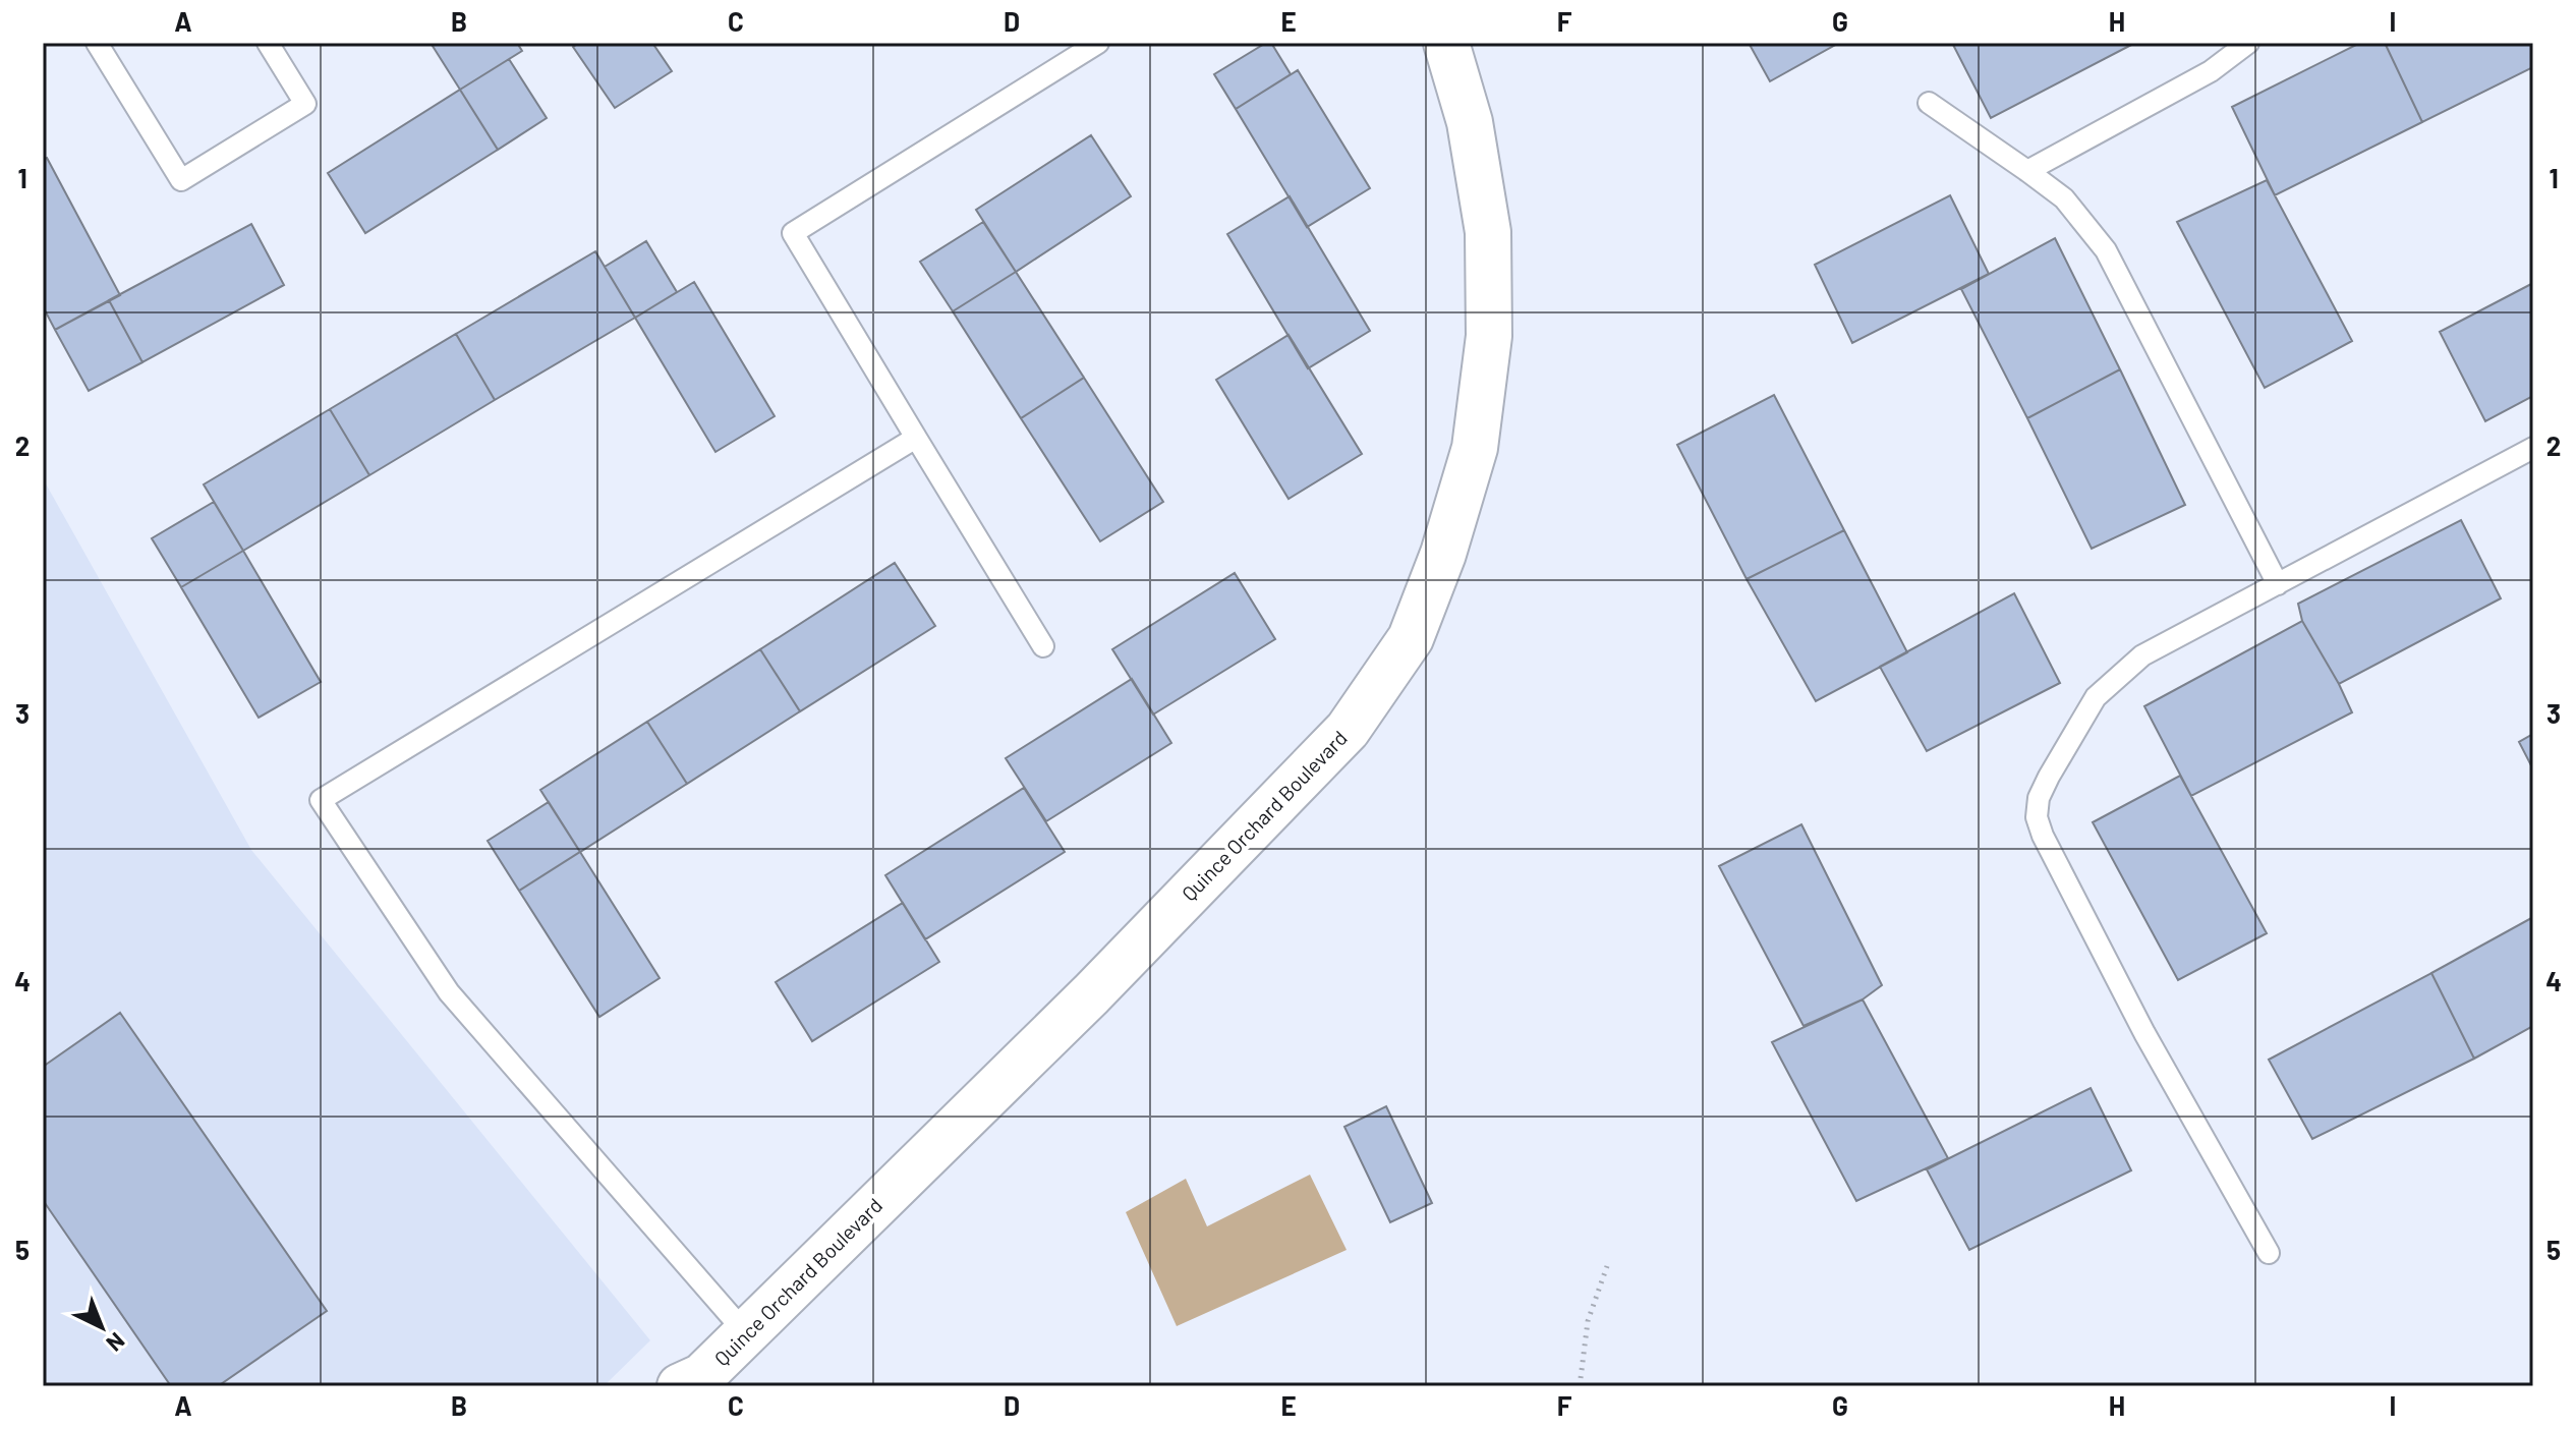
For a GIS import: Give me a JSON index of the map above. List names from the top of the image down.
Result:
{
  "streets": {
    "street": ["Quince Orchard Boulevard"]
  },
  "north": "bottom right",
  "grid": {
    "columns": [
      "A",
      "B",
      "C",
      "D",
      "E",
      "F",
      "G",
      "H",
      "I"
    ],
    "rows": [
      "1",
      "2",
      "3",
      "4",
      "5"
    ]
  }
}
